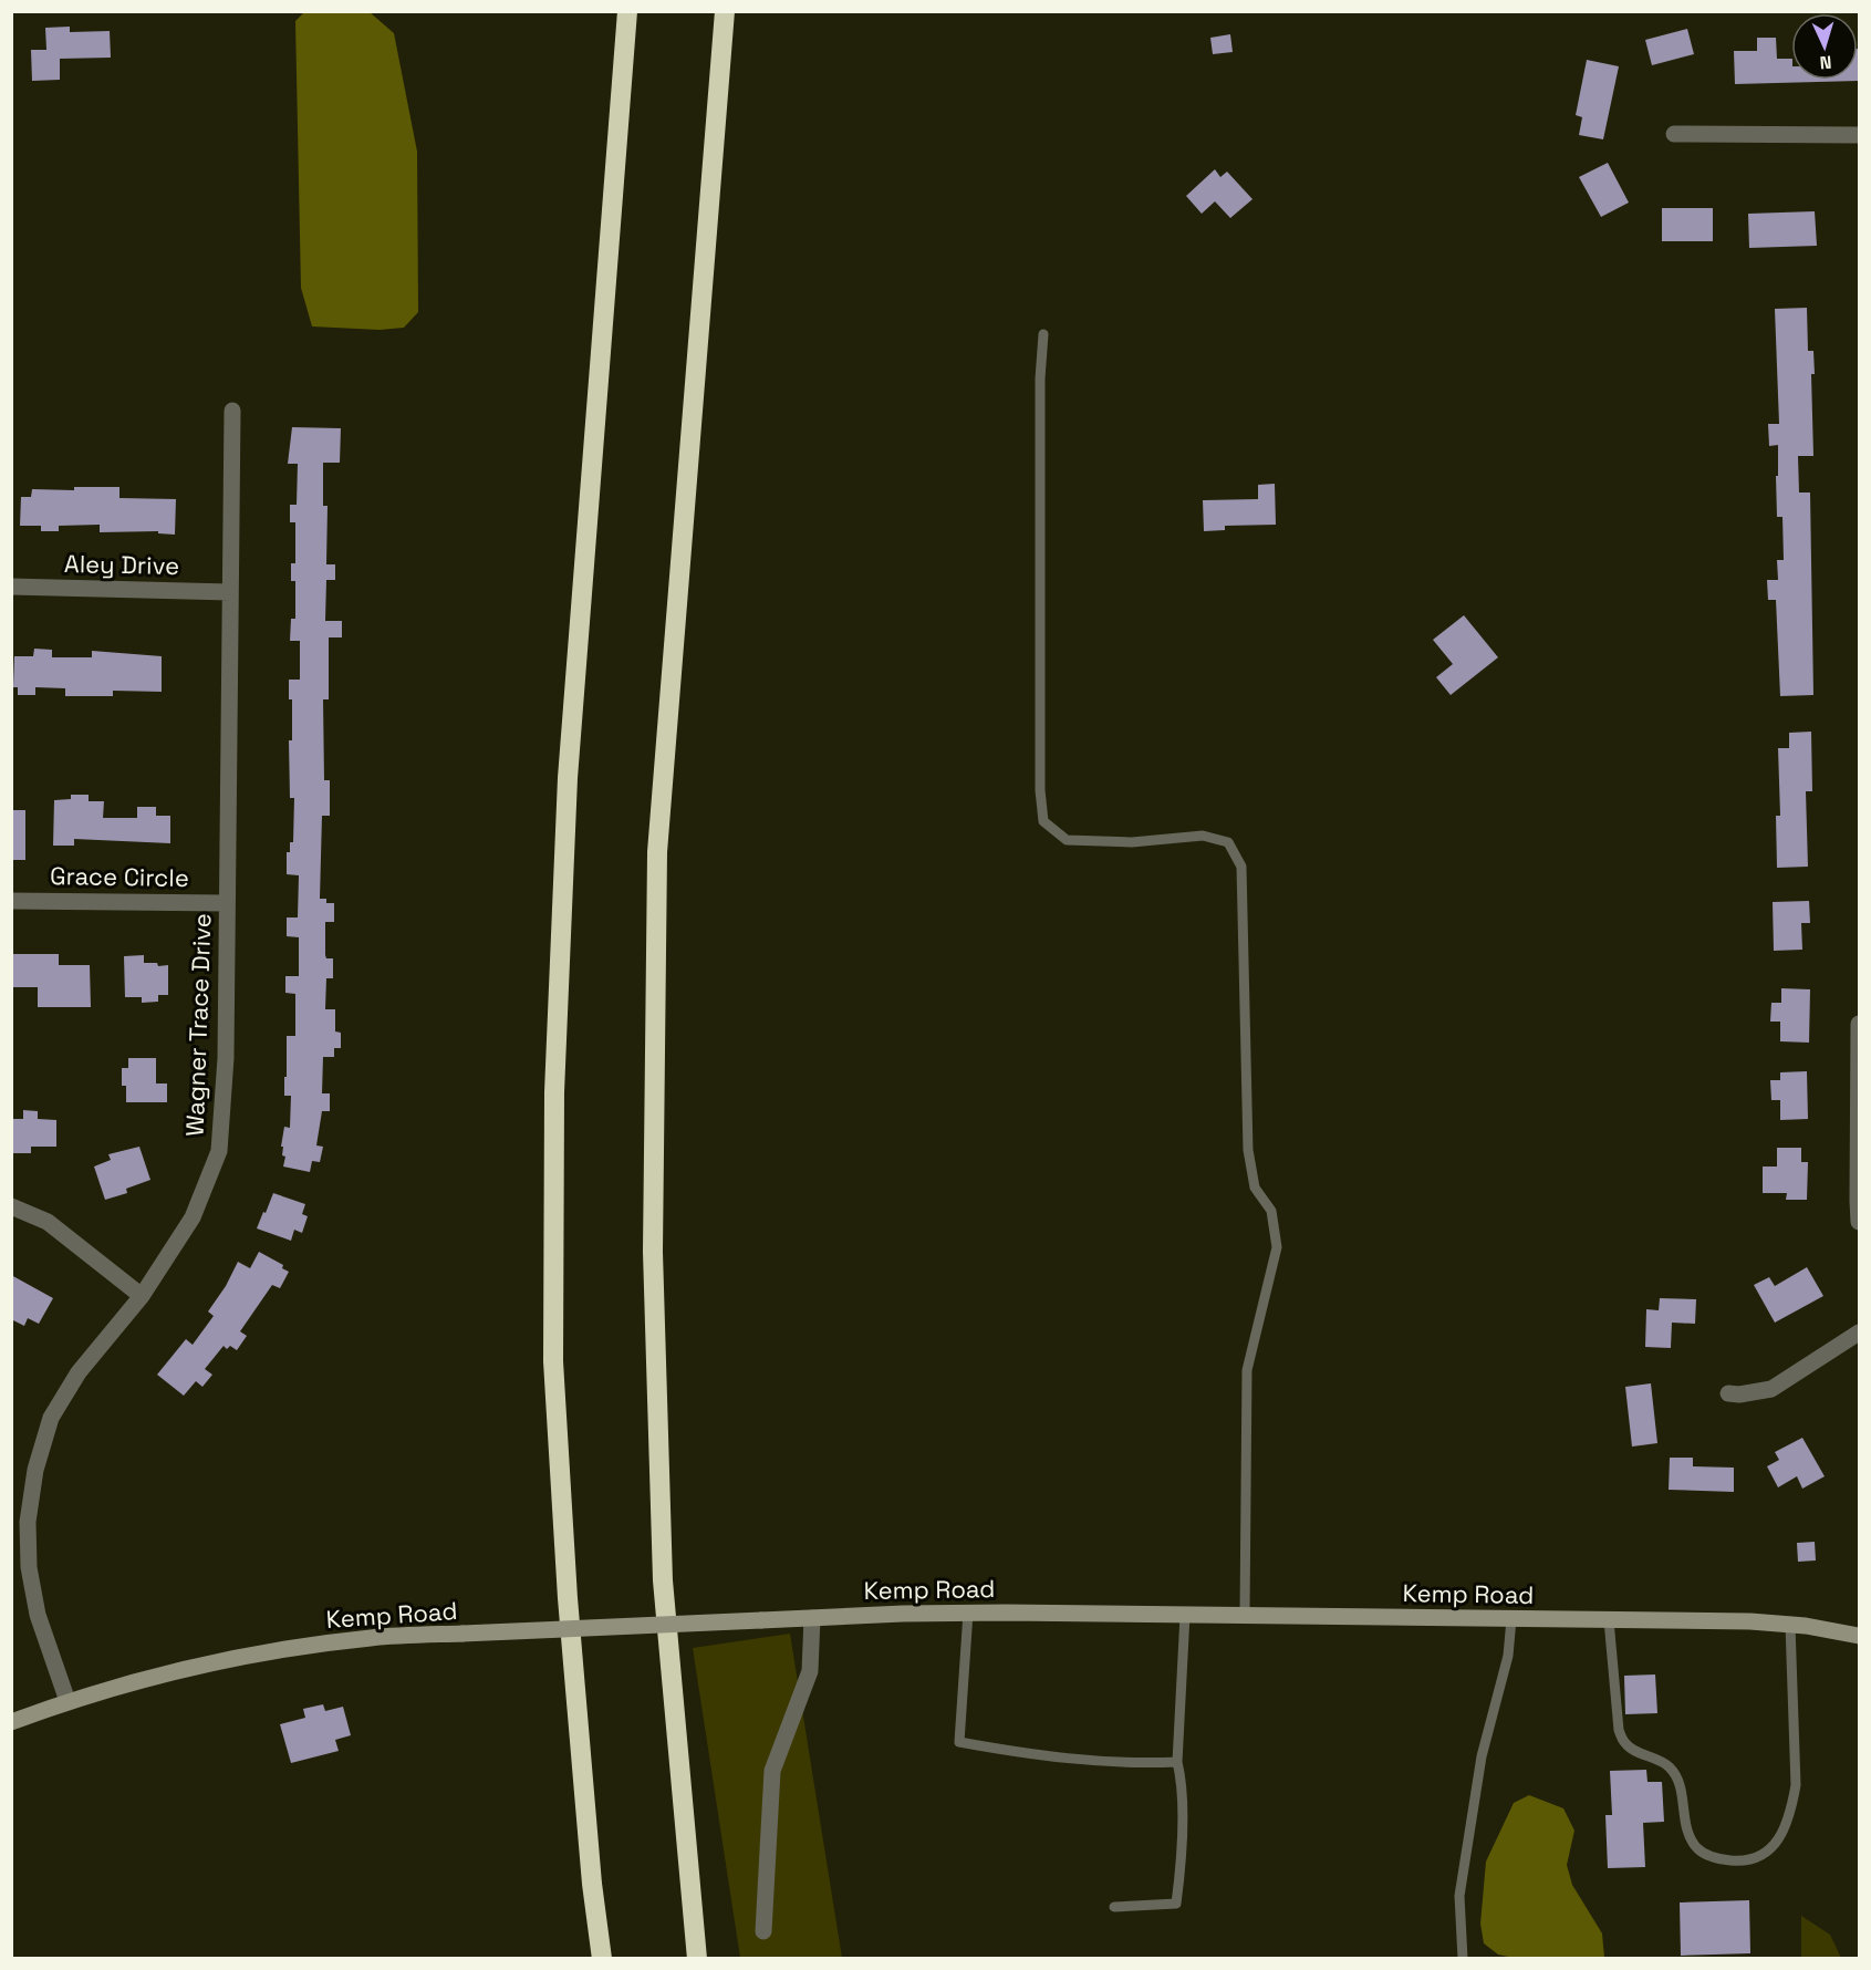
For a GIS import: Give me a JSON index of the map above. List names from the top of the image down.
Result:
{
  "streets": {
    "main road": ["Kemp Road"],
    "street": ["Aley Drive", "Grace Circle", "Wagner Trace Drive"]
  },
  "crossings": [
    ["Aley Drive", "Wagner Trace Drive"],
    ["Grace Circle", "Wagner Trace Drive"],
    ["Wagner Trace Drive", "Kemp Road"]
  ],
  "north": "bottom"
}
